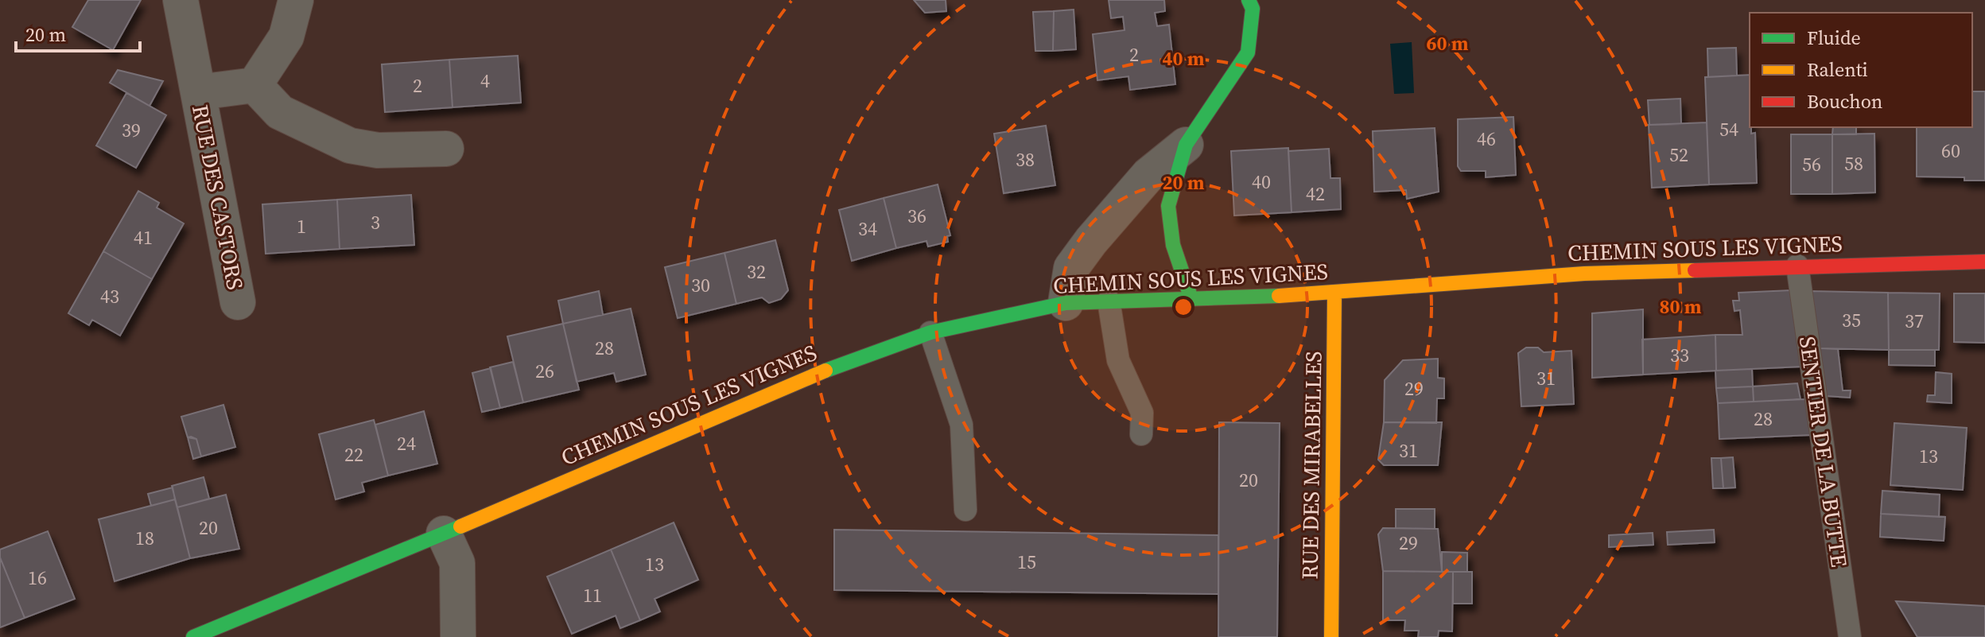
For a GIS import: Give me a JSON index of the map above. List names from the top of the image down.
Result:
{
  "streets": {
    "street": ["RUE DES CASTORS", "CHEMIN SOUS LES VIGNES", "RUE DES MIRABELLES"],
    "lane": ["SENTIER DE LA BUTTE"]
  },
  "crossings": [
    ["CHEMIN SOUS LES VIGNES", "SENTIER DE LA BUTTE"],
    ["CHEMIN SOUS LES VIGNES", "RUE DES MIRABELLES"]
  ],
  "house_numbers": [
    "2",
    "4",
    "2",
    "54",
    "39",
    "46",
    "60",
    "52",
    "38",
    "58",
    "56",
    "40",
    "42",
    "36",
    "3",
    "1",
    "34",
    "41",
    "32",
    "30",
    "43",
    "35",
    "37",
    "28",
    "33",
    "26",
    "31",
    "29",
    "28",
    "24",
    "31",
    "22",
    "13",
    "20",
    "20",
    "18",
    "29",
    "15",
    "13",
    "16",
    "11"
  ],
  "legend": ["Fluide", "Ralenti", "Bouchon"],
  "scale_bar": "20 m",
  "rings": [
    "60 m",
    "40 m",
    "20 m",
    "80 m"
  ]
}
